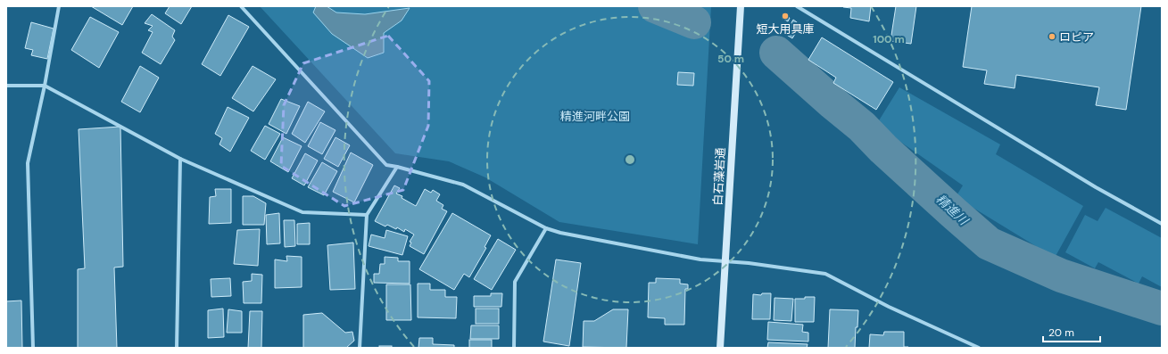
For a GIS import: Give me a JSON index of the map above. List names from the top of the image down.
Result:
{
  "streets": {
    "main road": ["白石藻岩通"]
  },
  "water": ["精進川"],
  "parks": ["精進河畔公園"],
  "places": ["短大用具庫", "ロピア"],
  "scale_bar": "20 m",
  "rings": ["100 m", "50 m"]
}
